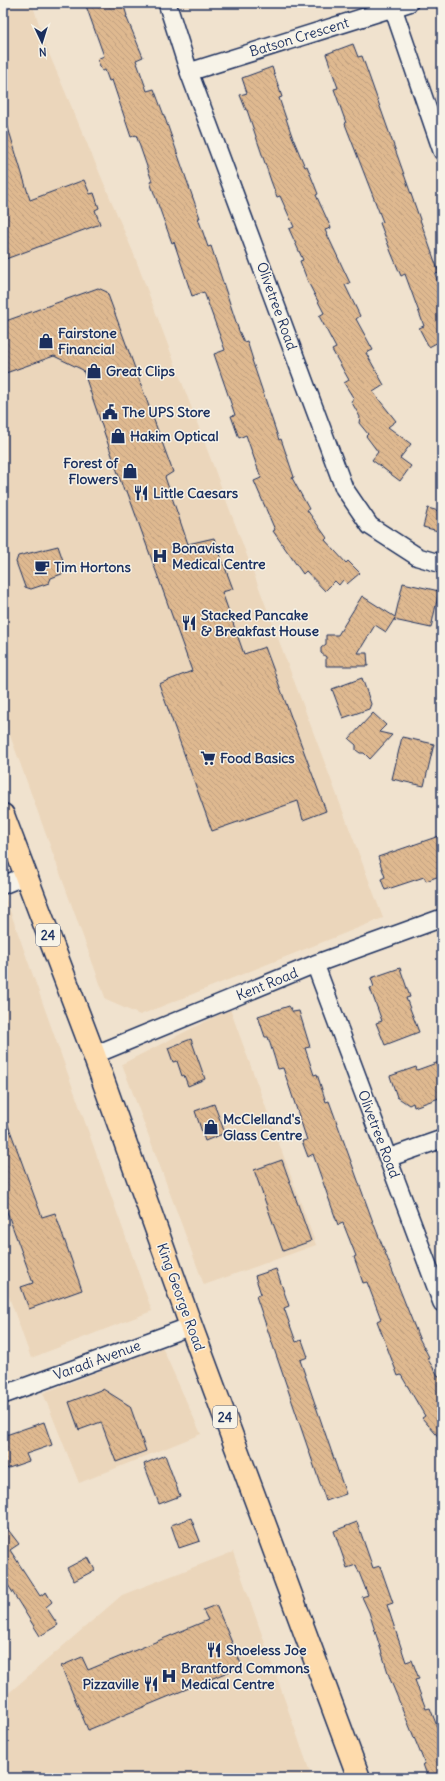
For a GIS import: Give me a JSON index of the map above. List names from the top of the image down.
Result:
{
  "streets": {
    "main road": ["24", "King George Road"],
    "street": [
      "Batson Crescent",
      "Olivetree Road",
      "Kent Road",
      "Varadi Avenue"
    ]
  },
  "crossings": [
    ["Batson Crescent", "Olivetree Road"],
    ["Olivetree Road", "Kent Road"],
    ["Kent Road", "King George Road"],
    ["King George Road", "Varadi Avenue"]
  ],
  "places": {
    "shop": [
      "Fairstone Financial",
      "Great Clips",
      "Hakim Optical",
      "Forest of Flowers",
      "McClelland's Glass Centre"
    ],
    "public building": ["The UPS Store"],
    "restaurant": [
      "Little Caesars",
      "Stacked Pancake & Breakfast House",
      "Shoeless Joe",
      "Pizzaville"
    ],
    "hospital": ["Bonavista Medical Centre", "Brantford Commons Medical Centre"],
    "cafe": ["Tim Hortons"],
    "supermarket": ["Food Basics"]
  },
  "north": "bottom"
}
